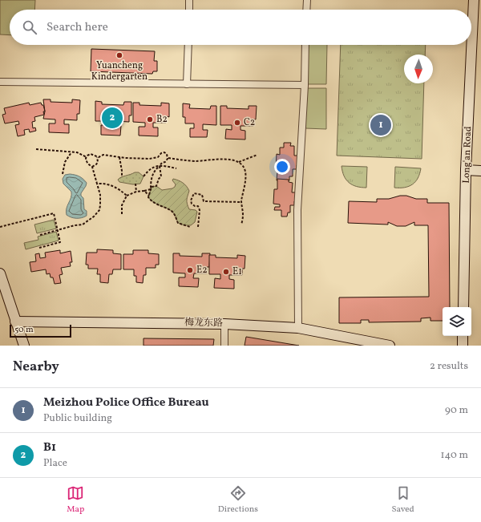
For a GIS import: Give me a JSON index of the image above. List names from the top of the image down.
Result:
{
  "streets": {
    "street": ["Long'an Road", "梅龙东路"]
  },
  "places": [
    "Yuancheng Kindergarten",
    "B2",
    "C2",
    "E2",
    "E1"
  ],
  "scale_bar": "50 m",
  "north": "bottom",
  "page": {
    "search": "Search here",
    "pins": ["2", "1"],
    "scale": "50 m",
    "heading": ["Nearby", "2 results"],
    "list": [
      {
        "mark": "1",
        "name": "Meizhou Police Office Bureau",
        "note": "Public building",
        "value": "90 m"
      },
      {
        "mark": "2",
        "name": "B1",
        "note": "Place",
        "value": "140 m"
      }
    ],
    "nav": ["Map", "Directions", "Saved"]
  }
}
